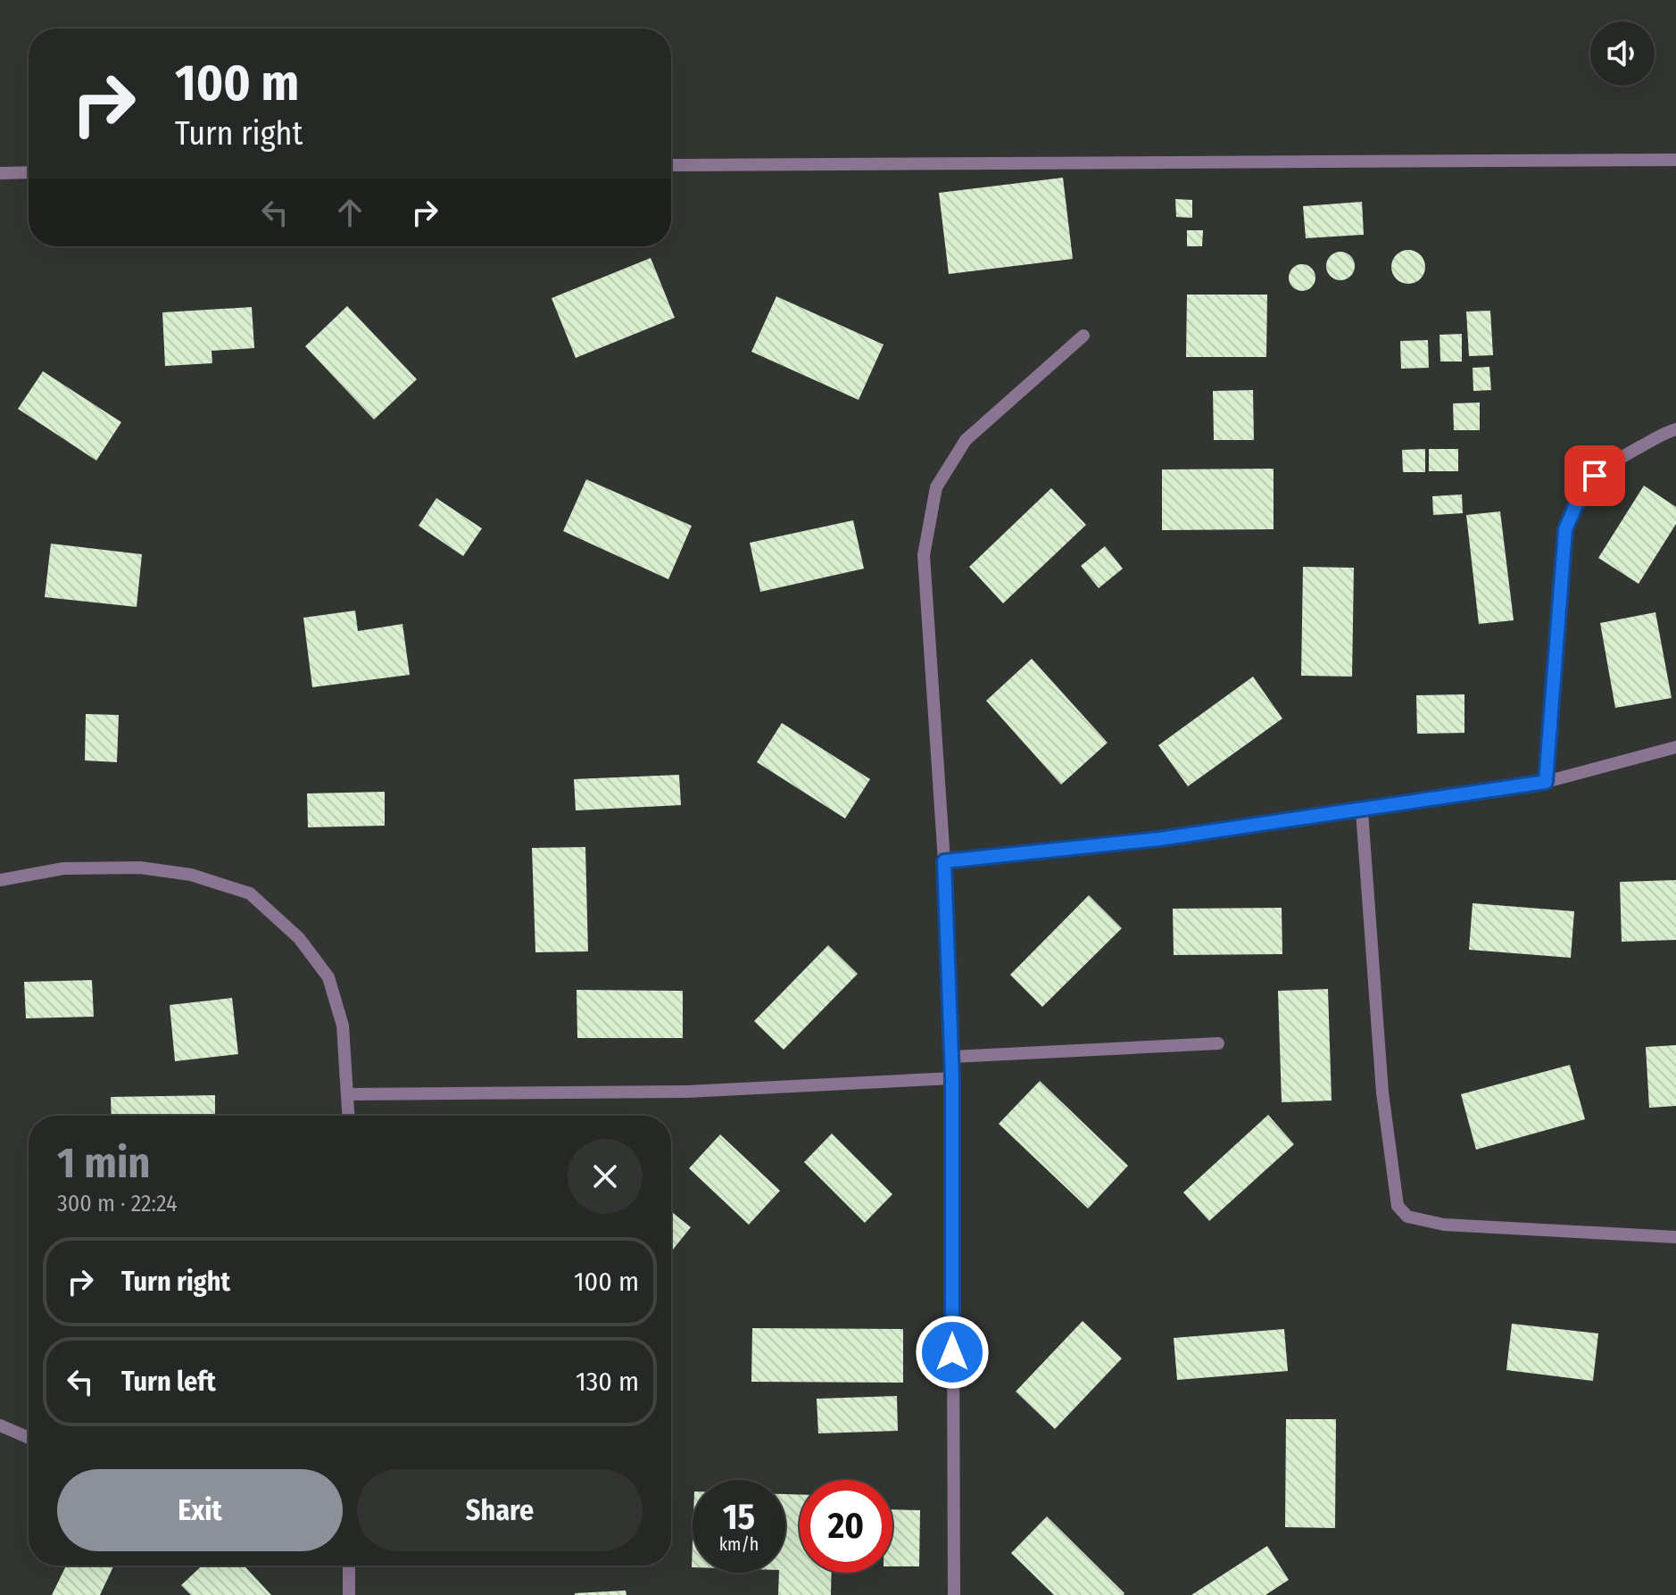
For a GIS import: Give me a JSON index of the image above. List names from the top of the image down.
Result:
{
  "page": {
    "turn": ["100 m", "Turn right"],
    "heading": ["1 min", "300 m · 22:24"],
    "list": [
      {
        "name": "Turn right",
        "value": "100 m"
      },
      {
        "name": "Turn left",
        "value": "130 m"
      }
    ],
    "buttons": ["Exit", "Share"],
    "speed": "15 km/h",
    "limit": "20"
  }
}
